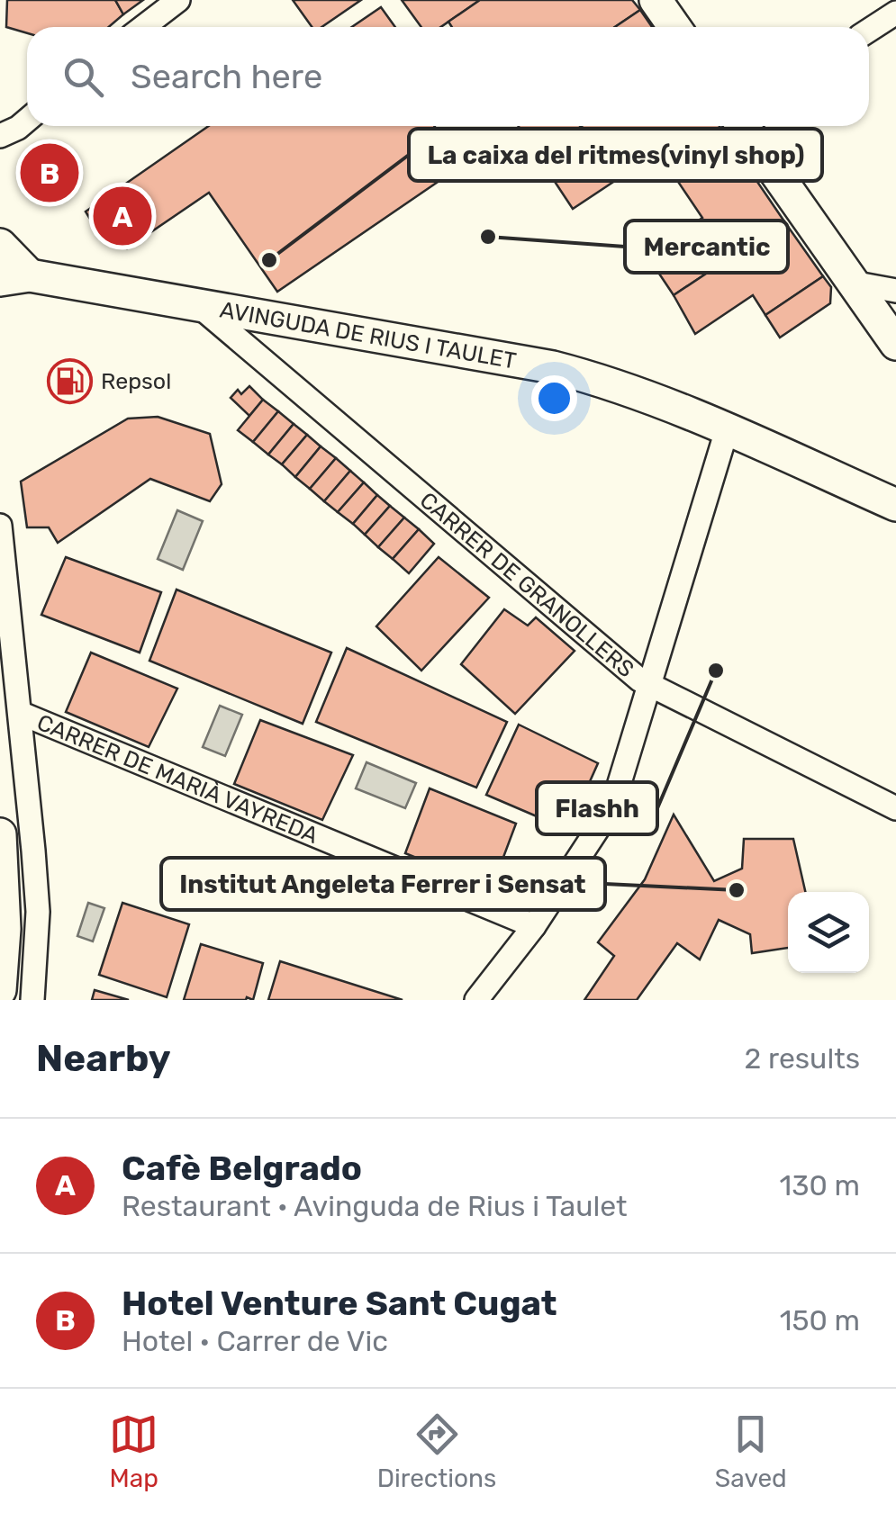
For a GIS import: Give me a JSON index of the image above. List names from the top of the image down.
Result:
{
  "streets": {
    "street": ["AVINGUDA DE RIUS I TAULET", "CARRER DE GRANOLLERS", "CARRER DE MARIÀ VAYREDA"]
  },
  "crossings": [
    ["AVINGUDA DE RIUS I TAULET", "CARRER DE GRANOLLERS"]
  ],
  "places": {
    "other": [
      "Mercantic",
      "La caixa del ritmes(vinyl shop)",
      "Flashh",
      "Institut Angeleta Ferrer i Sensat"
    ],
    "fuel station": ["Repsol"]
  },
  "page": {
    "search": "Search here",
    "pins": ["B", "A"],
    "heading": ["Nearby", "2 results"],
    "list": [
      {
        "mark": "A",
        "name": "Cafè Belgrado",
        "note": "Restaurant · Avinguda de Rius i Taulet",
        "value": "130 m"
      },
      {
        "mark": "B",
        "name": "Hotel Venture Sant Cugat",
        "note": "Hotel · Carrer de Vic",
        "value": "150 m"
      }
    ],
    "nav": ["Map", "Directions", "Saved"]
  }
}
